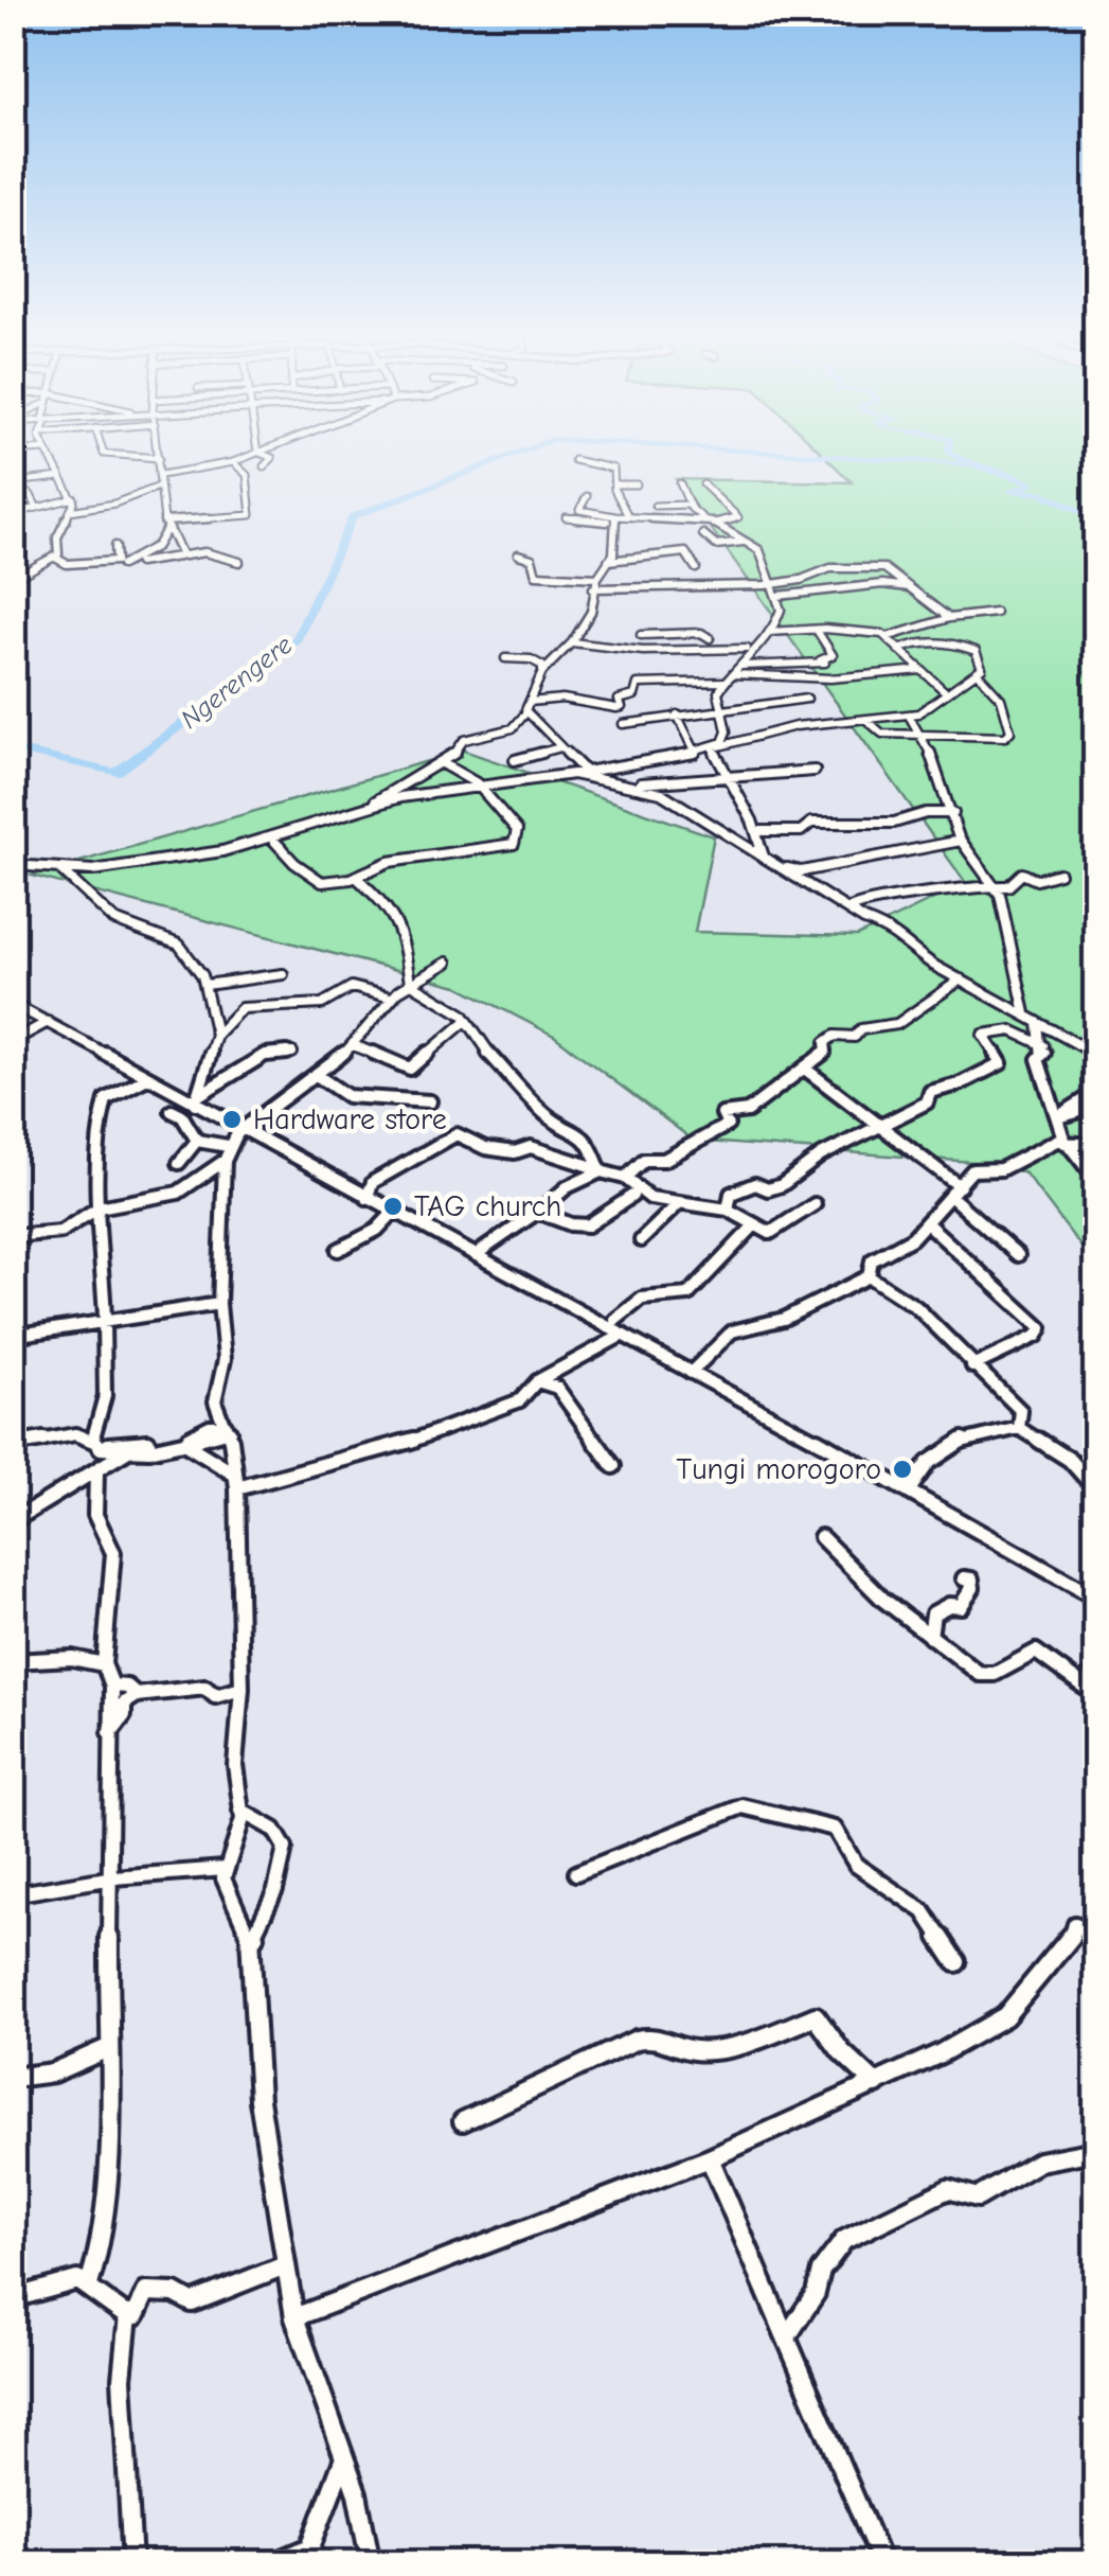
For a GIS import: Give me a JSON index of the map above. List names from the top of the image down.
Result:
{
  "water": ["Ngerengere"],
  "places": ["Hardware store", "TAG church", "Tungi morogoro"]
}
